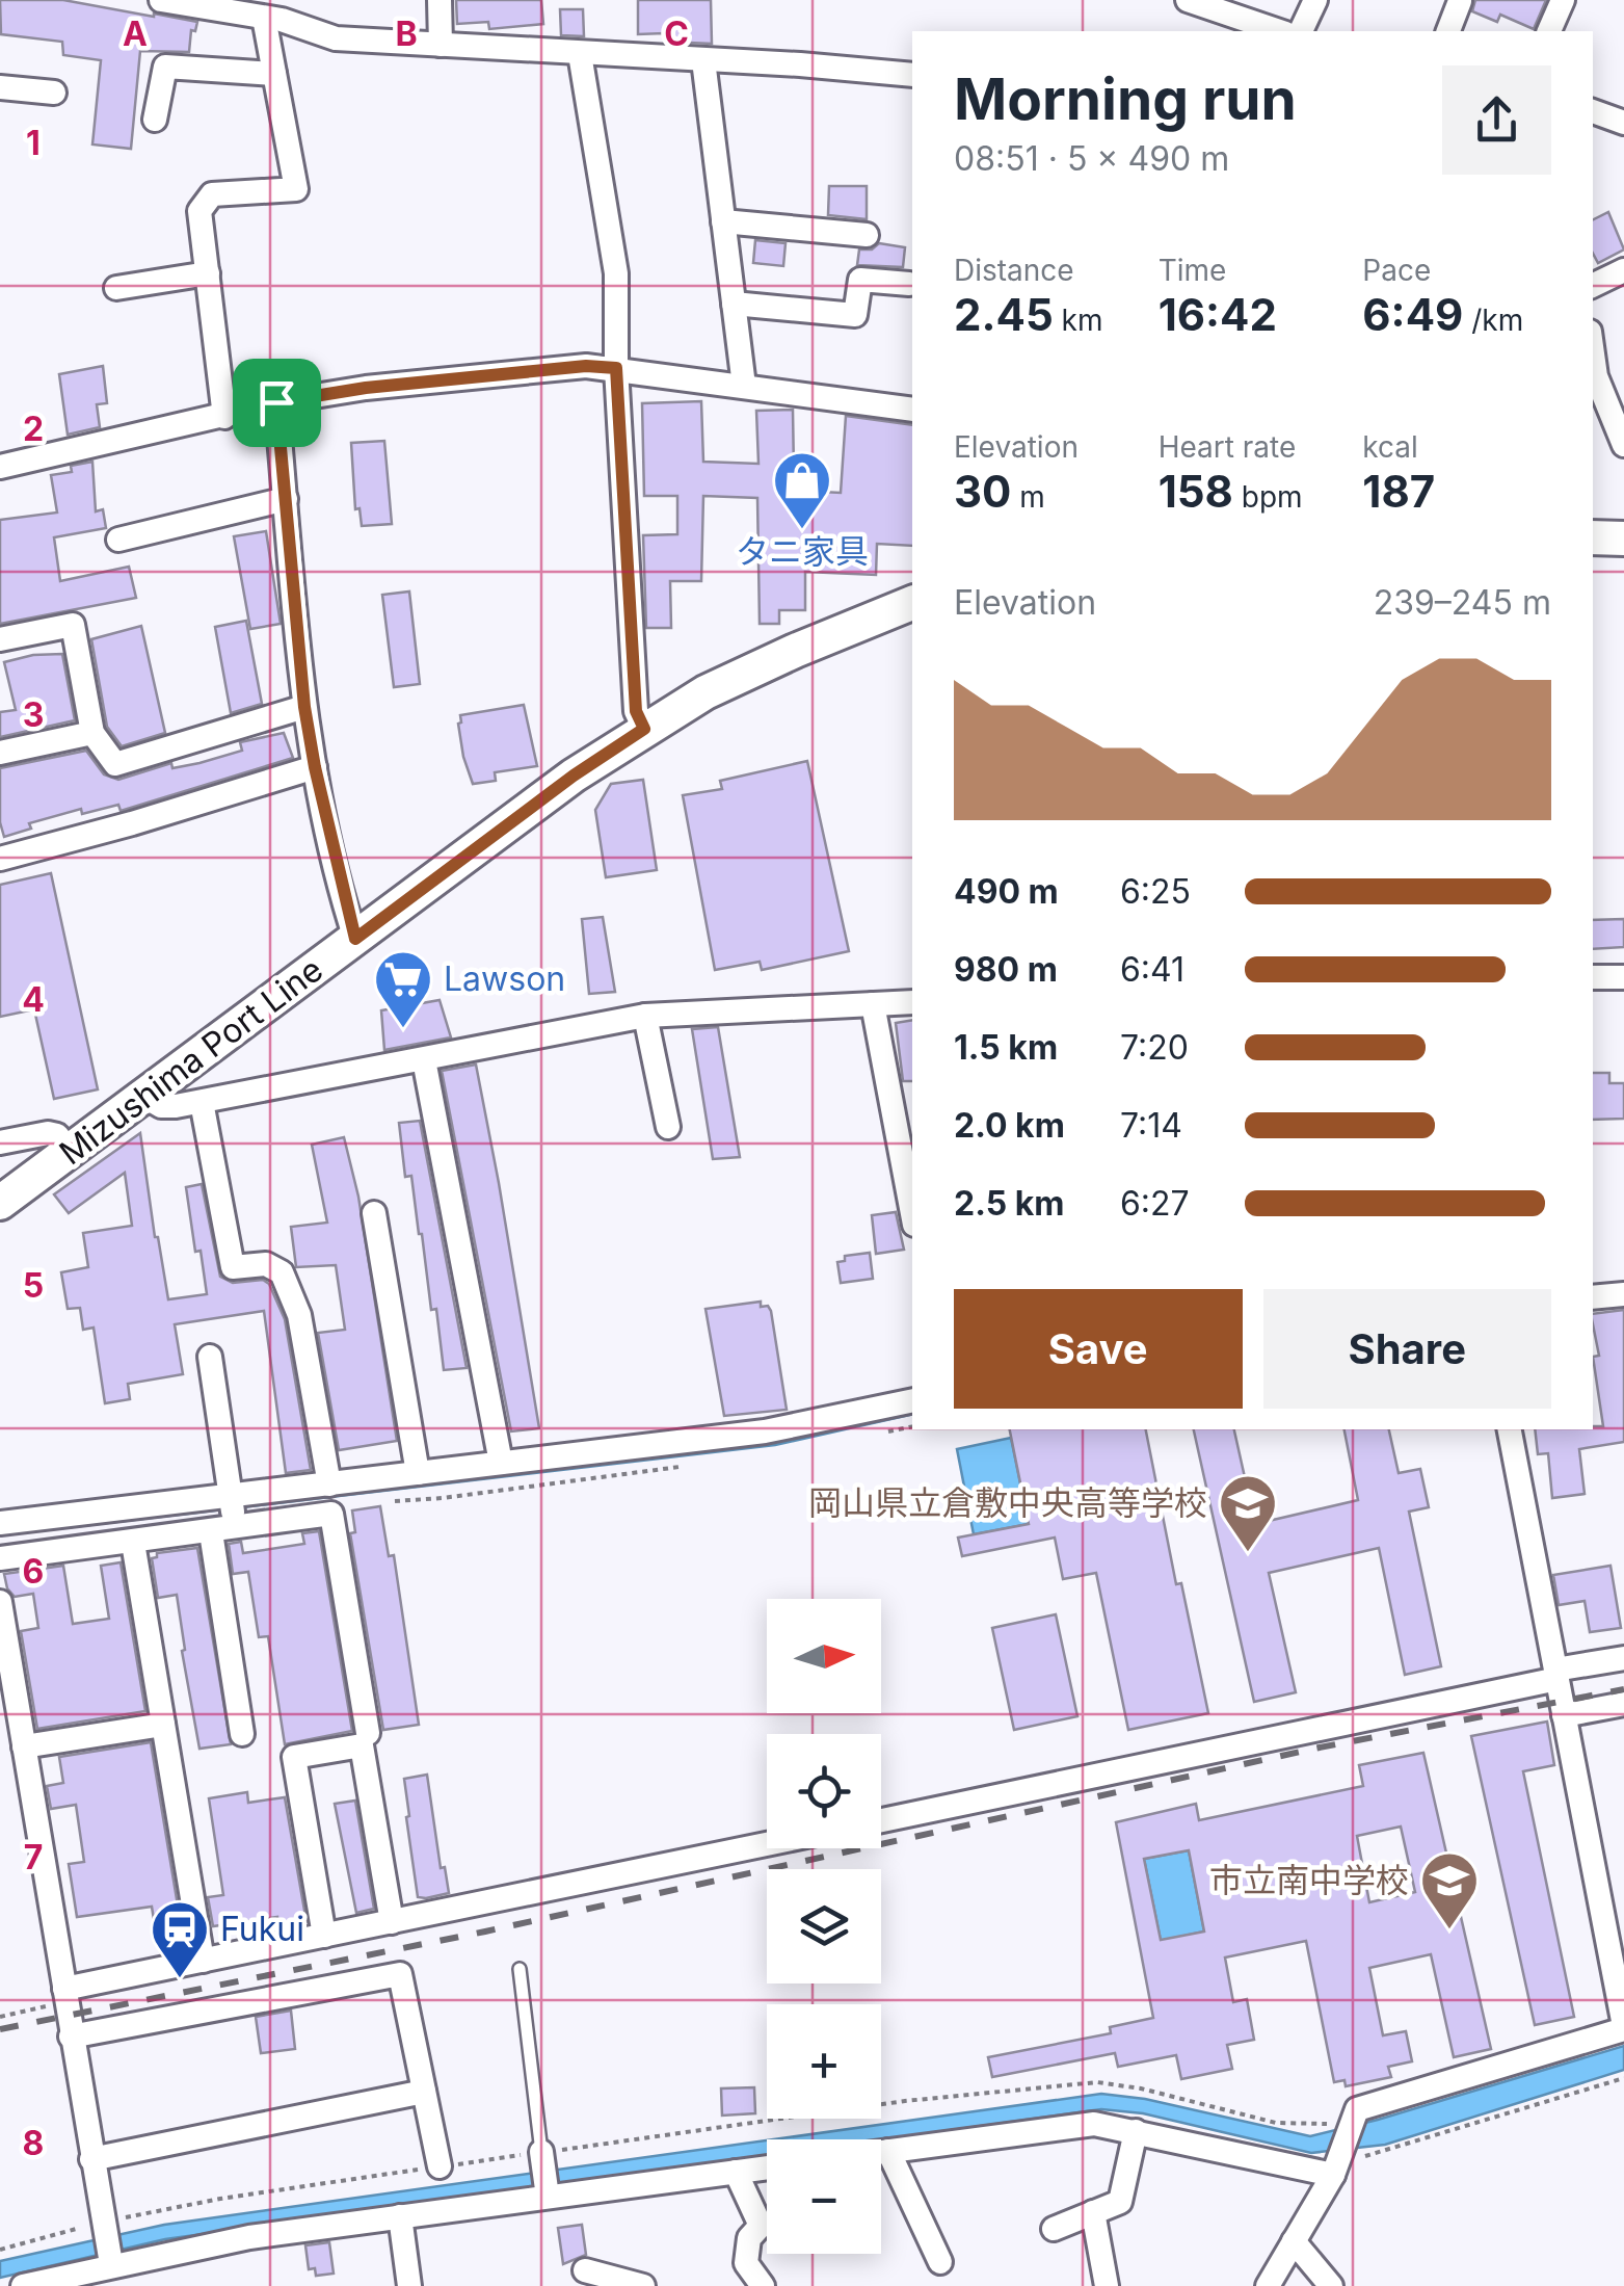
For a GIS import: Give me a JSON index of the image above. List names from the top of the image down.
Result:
{
  "streets": {
    "main road": ["Mizushima Port Line"]
  },
  "places": {
    "shop": ["タニ家具"],
    "supermarket": ["Lawson"],
    "school or university": ["岡山県立倉敷中央高等学校", "市立南中学校"],
    "station": ["Fukui"]
  },
  "north": "right",
  "page": {
    "heading": ["Morning run", "08:51 · 5 × 490 m"],
    "stats": [
      ["Distance", "2.45 km"],
      ["Time", "16:42"],
      ["Pace", "6:49 /km"],
      ["Elevation", "30 m"],
      ["Heart rate", "158 bpm"],
      ["kcal", "187"]
    ],
    "chart": ["Elevation", "239–245 m"],
    "list": [
      {
        "name": "490 m",
        "note": "6:25"
      },
      {
        "name": "980 m",
        "note": "6:41"
      },
      {
        "name": "1.5 km",
        "note": "7:20"
      },
      {
        "name": "2.0 km",
        "note": "7:14"
      },
      {
        "name": "2.5 km",
        "note": "6:27"
      }
    ],
    "buttons": ["Save", "Share"],
    "map_buttons": ["+", "−"]
  },
  "grid": {
    "columns": ["A", "B", "C"],
    "rows": [
      "1",
      "2",
      "3",
      "4",
      "5",
      "6",
      "7",
      "8"
    ]
  }
}
